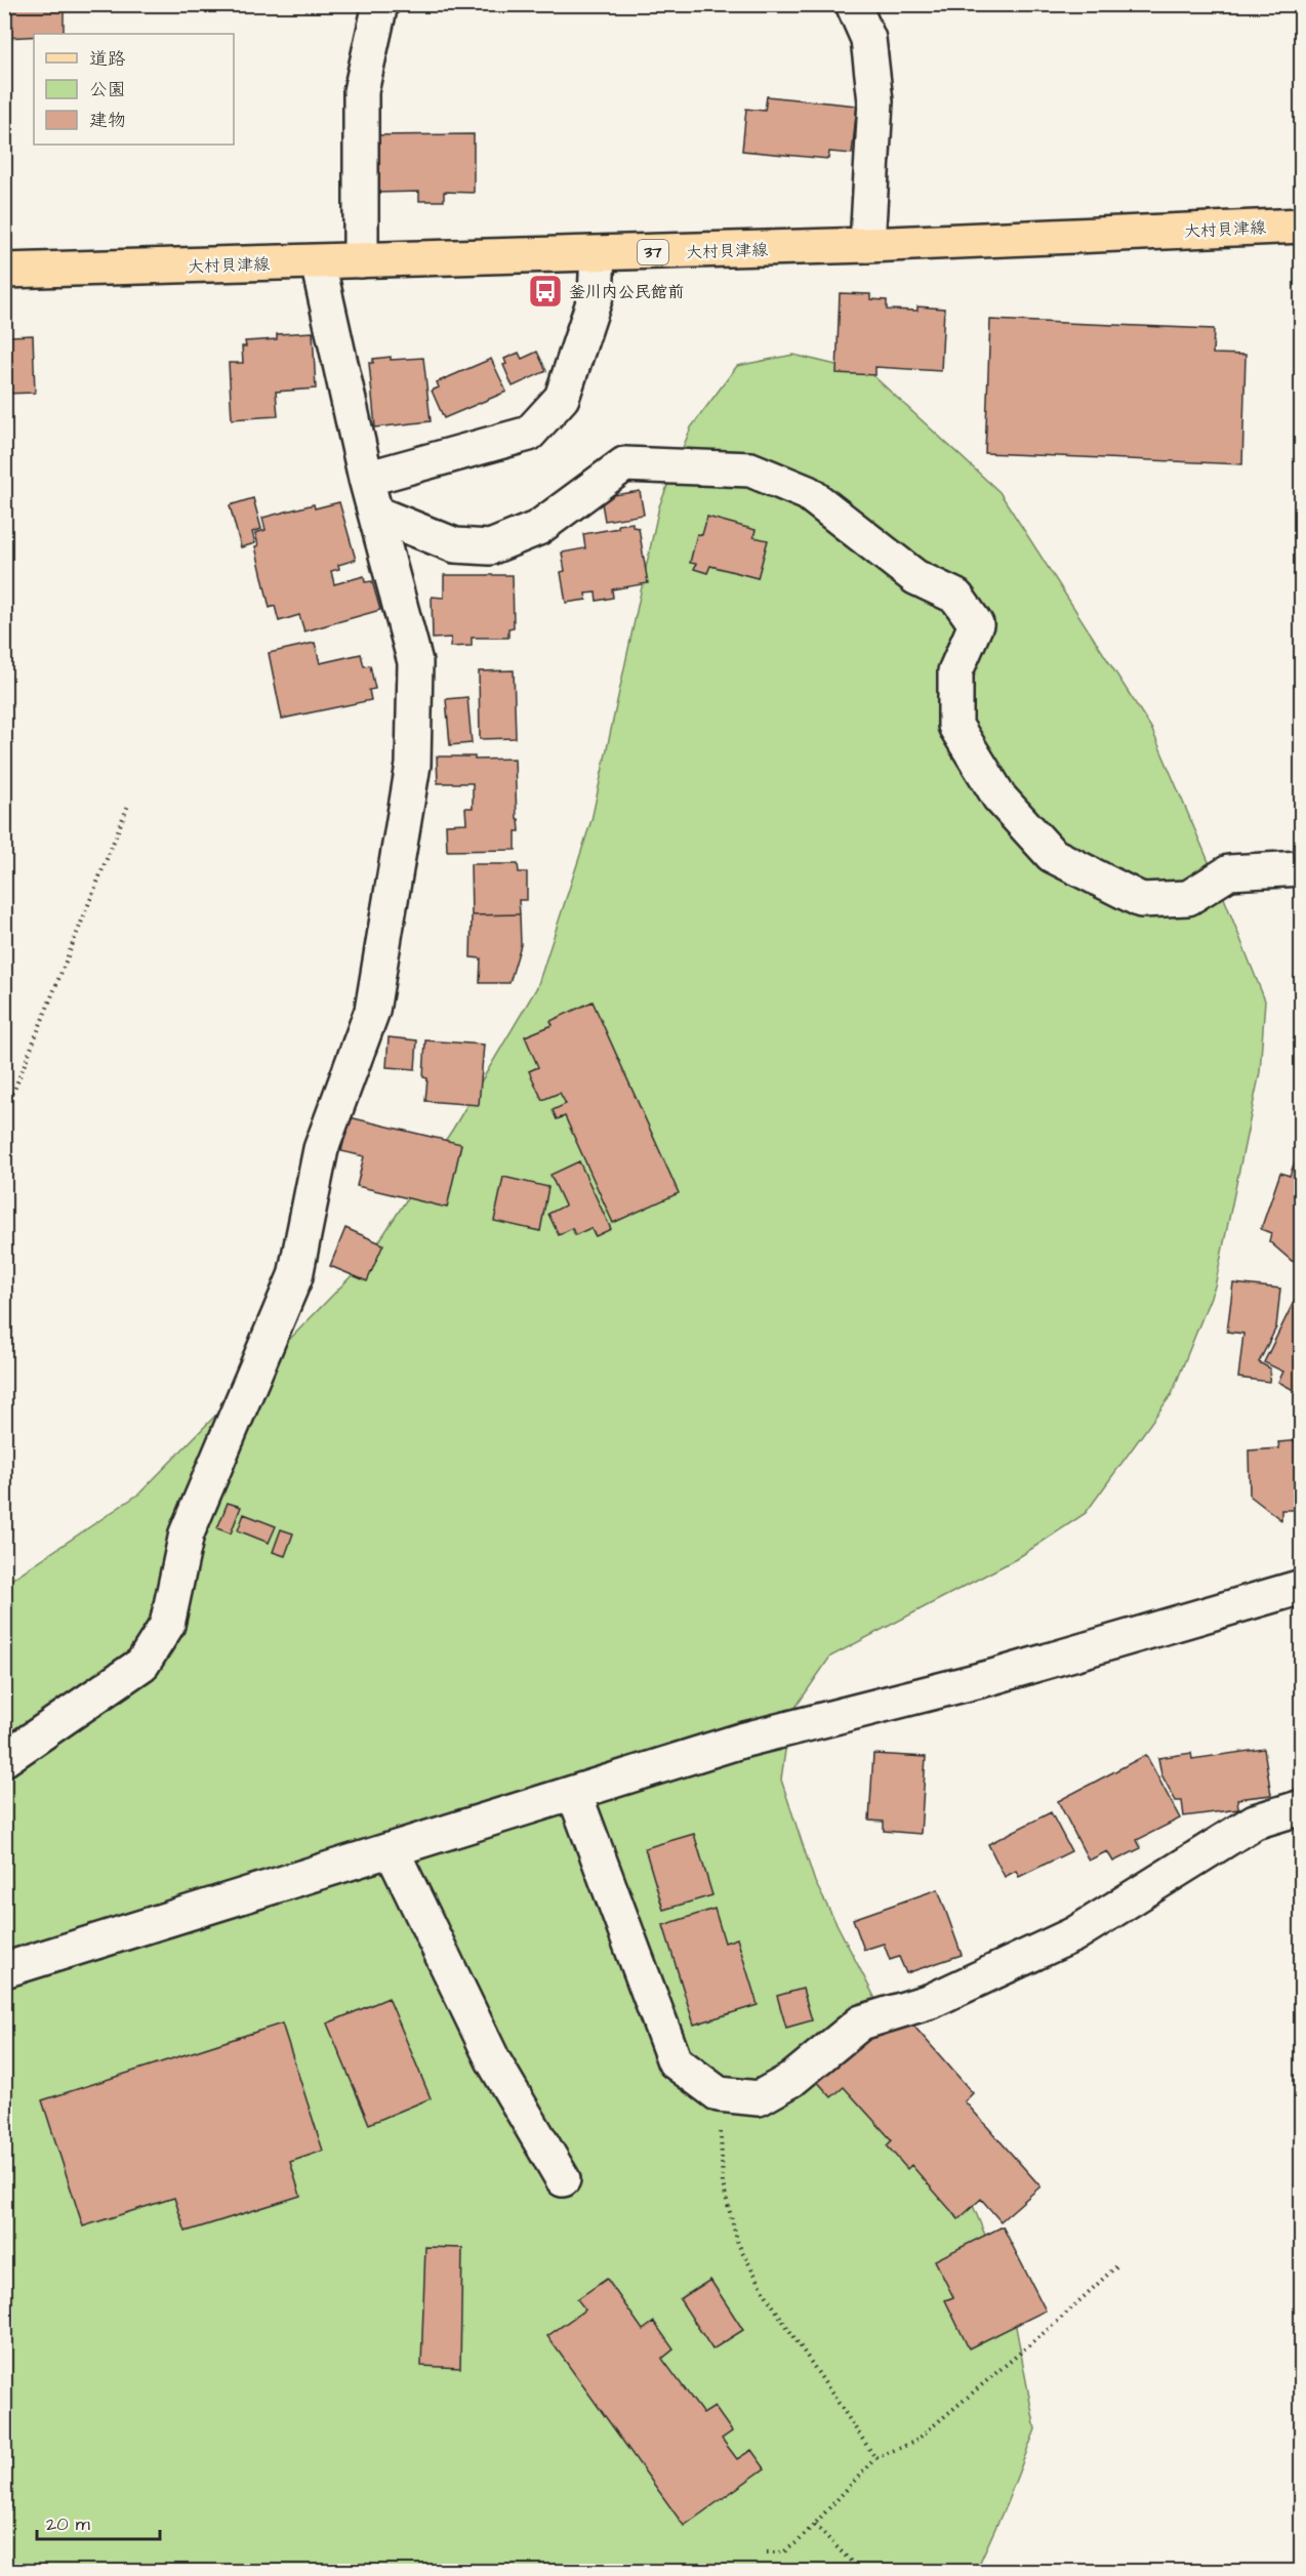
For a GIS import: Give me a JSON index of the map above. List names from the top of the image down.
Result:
{
  "streets": {
    "main road": ["大村貝津線", "37"]
  },
  "places": {
    "bus stop": ["釜川内公民館前"]
  },
  "legend": ["道路", "公園", "建物"],
  "scale_bar": "20 m"
}
